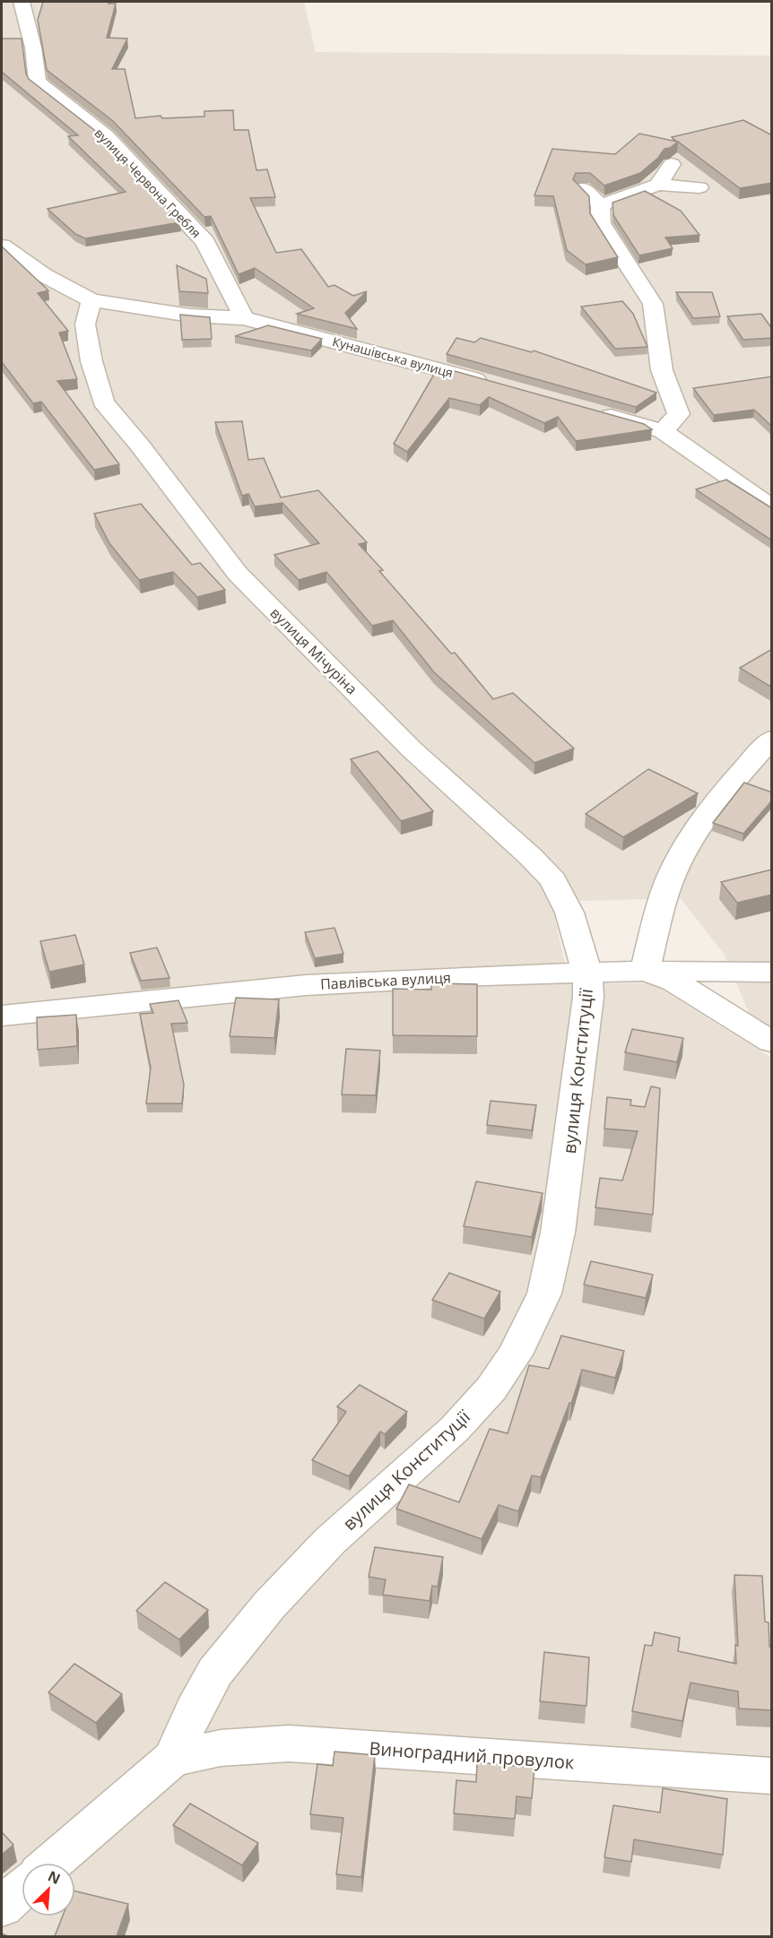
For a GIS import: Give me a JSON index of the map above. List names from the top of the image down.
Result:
{
  "streets": {
    "street": [
      "вулиця Червона Гребля",
      "Кунашівська вулиця",
      "вулиця Мічуріна",
      "Павлівська вулиця",
      "вулиця Конституції",
      "Виноградний провулок"
    ]
  },
  "crossings": [
    ["вулиця Червона Гребля", "Кунашівська вулиця"],
    ["Кунашівська вулиця", "вулиця Мічуріна"],
    ["вулиця Мічуріна", "Павлівська вулиця"],
    ["вулиця Мічуріна", "вулиця Конституції"],
    ["Павлівська вулиця", "вулиця Конституції"],
    ["вулиця Конституції", "Виноградний провулок"]
  ],
  "north": "top right"
}
